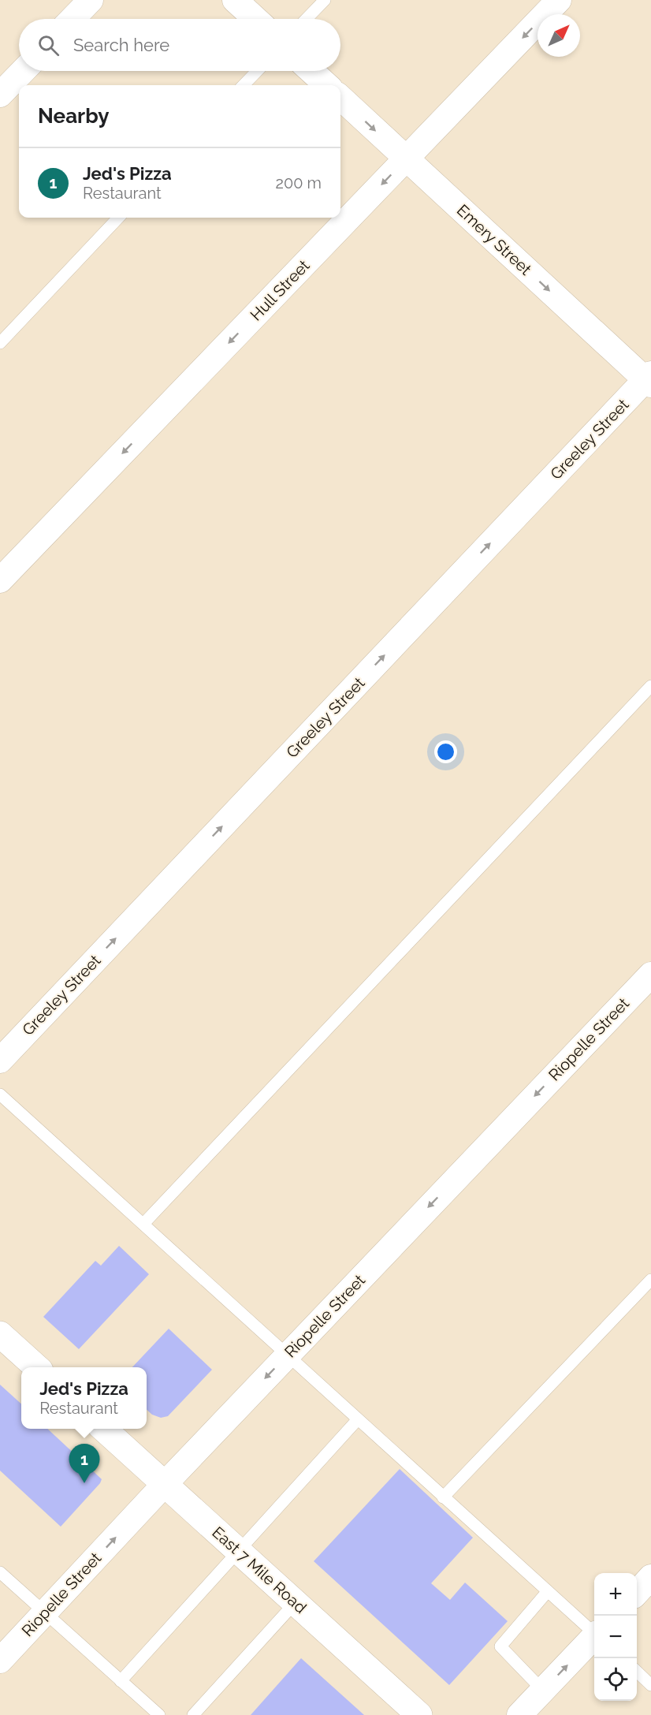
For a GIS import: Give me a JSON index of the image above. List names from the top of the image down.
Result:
{
  "streets": {
    "street": [
      "Emery Street",
      "Hull Street",
      "Greeley Street",
      "Riopelle Street",
      "East 7 Mile Road"
    ]
  },
  "crossings": [
    ["Emery Street", "Hull Street"],
    ["Emery Street", "Greeley Street"],
    ["Riopelle Street", "East 7 Mile Road"]
  ],
  "one_way": ["Emery Street", "Hull Street", "Greeley Street"],
  "north": "top right",
  "page": {
    "search": "Search here",
    "heading": "Nearby",
    "list": [
      {
        "mark": "1",
        "name": "Jed's Pizza",
        "note": "Restaurant",
        "value": "200 m"
      }
    ],
    "popup": ["Jed's Pizza", "Restaurant"],
    "pins": "1",
    "map_buttons": ["+", "−"]
  }
}
